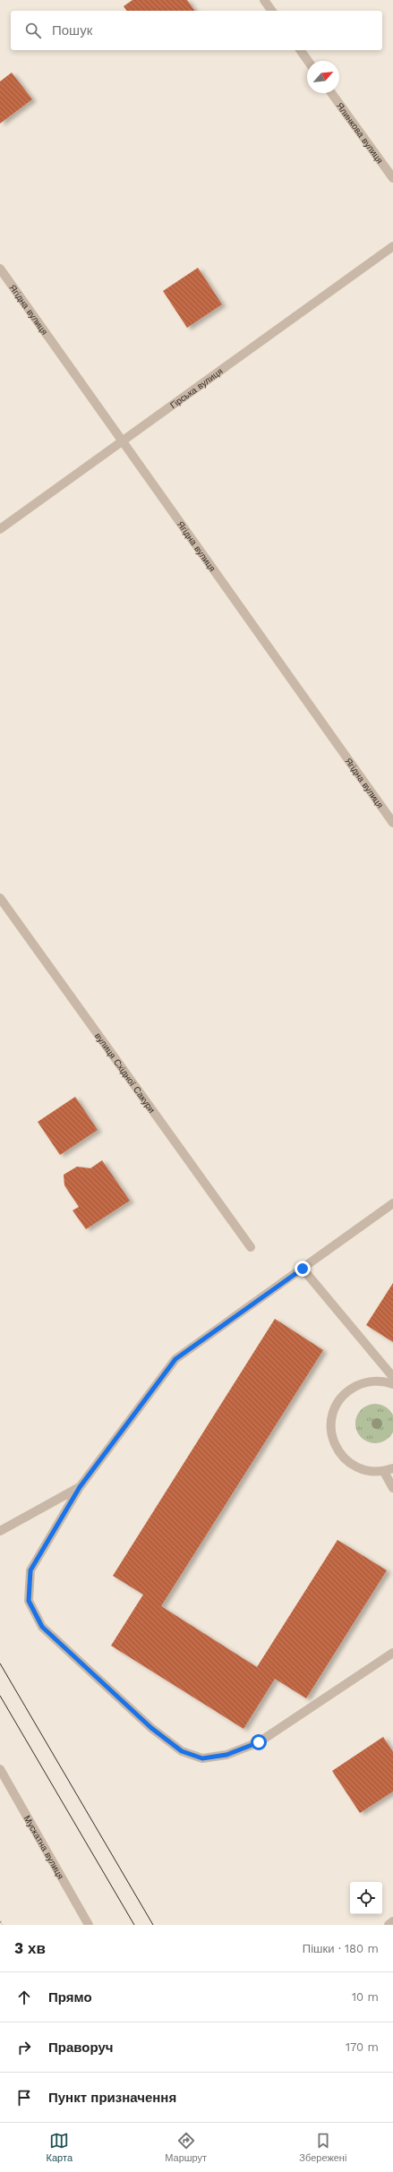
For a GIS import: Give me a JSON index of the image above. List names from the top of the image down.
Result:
{
  "streets": {
    "street": [
      "Ялинкова вулиця",
      "Ягідна вулиця",
      "Гірська вулиця",
      "вулиця Східної Сакури",
      "Мускатна вулиця"
    ]
  },
  "crossings": [
    ["Ягідна вулиця", "Гірська вулиця"]
  ],
  "north": "top right",
  "page": {
    "search": "Пошук",
    "heading": ["3 хв", "Пішки · 180 m"],
    "list": [
      ["Прямо", "10 m"],
      ["Праворуч", "170 m"],
      "Пункт призначення"
    ],
    "nav": ["Карта", "Маршрут", "Збережені"]
  }
}
